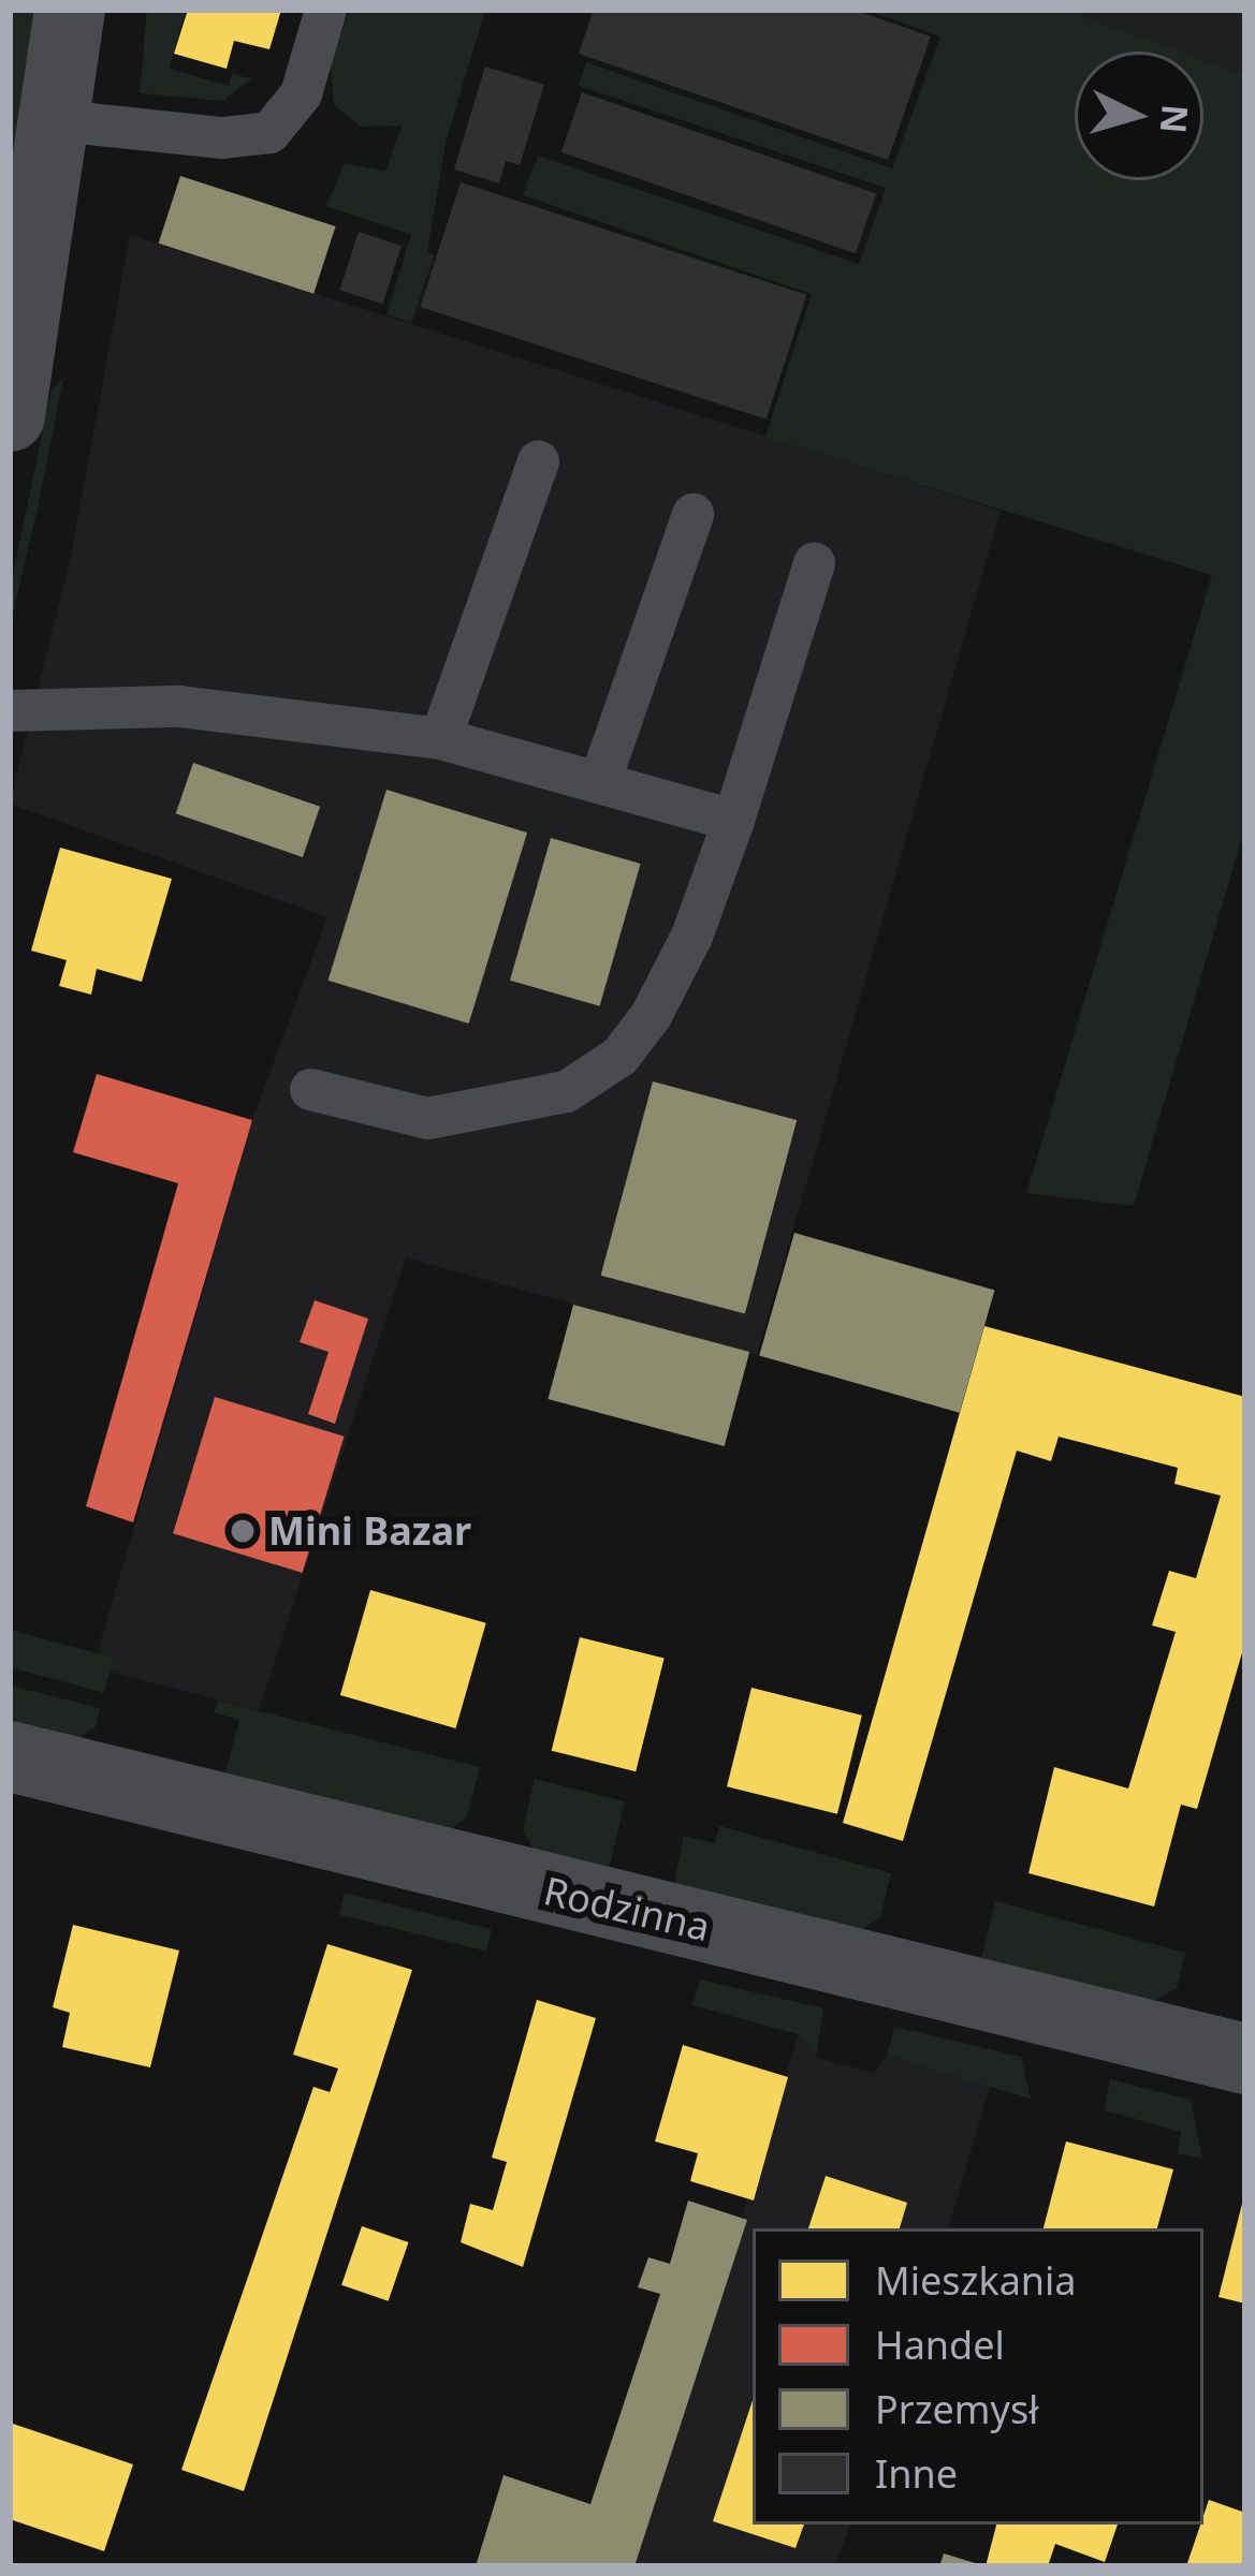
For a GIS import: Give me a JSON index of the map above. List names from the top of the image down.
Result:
{
  "streets": {
    "street": ["Rodzinna"]
  },
  "places": ["Mini Bazar"],
  "legend": [
    "Mieszkania",
    "Handel",
    "Przemysł",
    "Inne"
  ],
  "north": "right"
}
